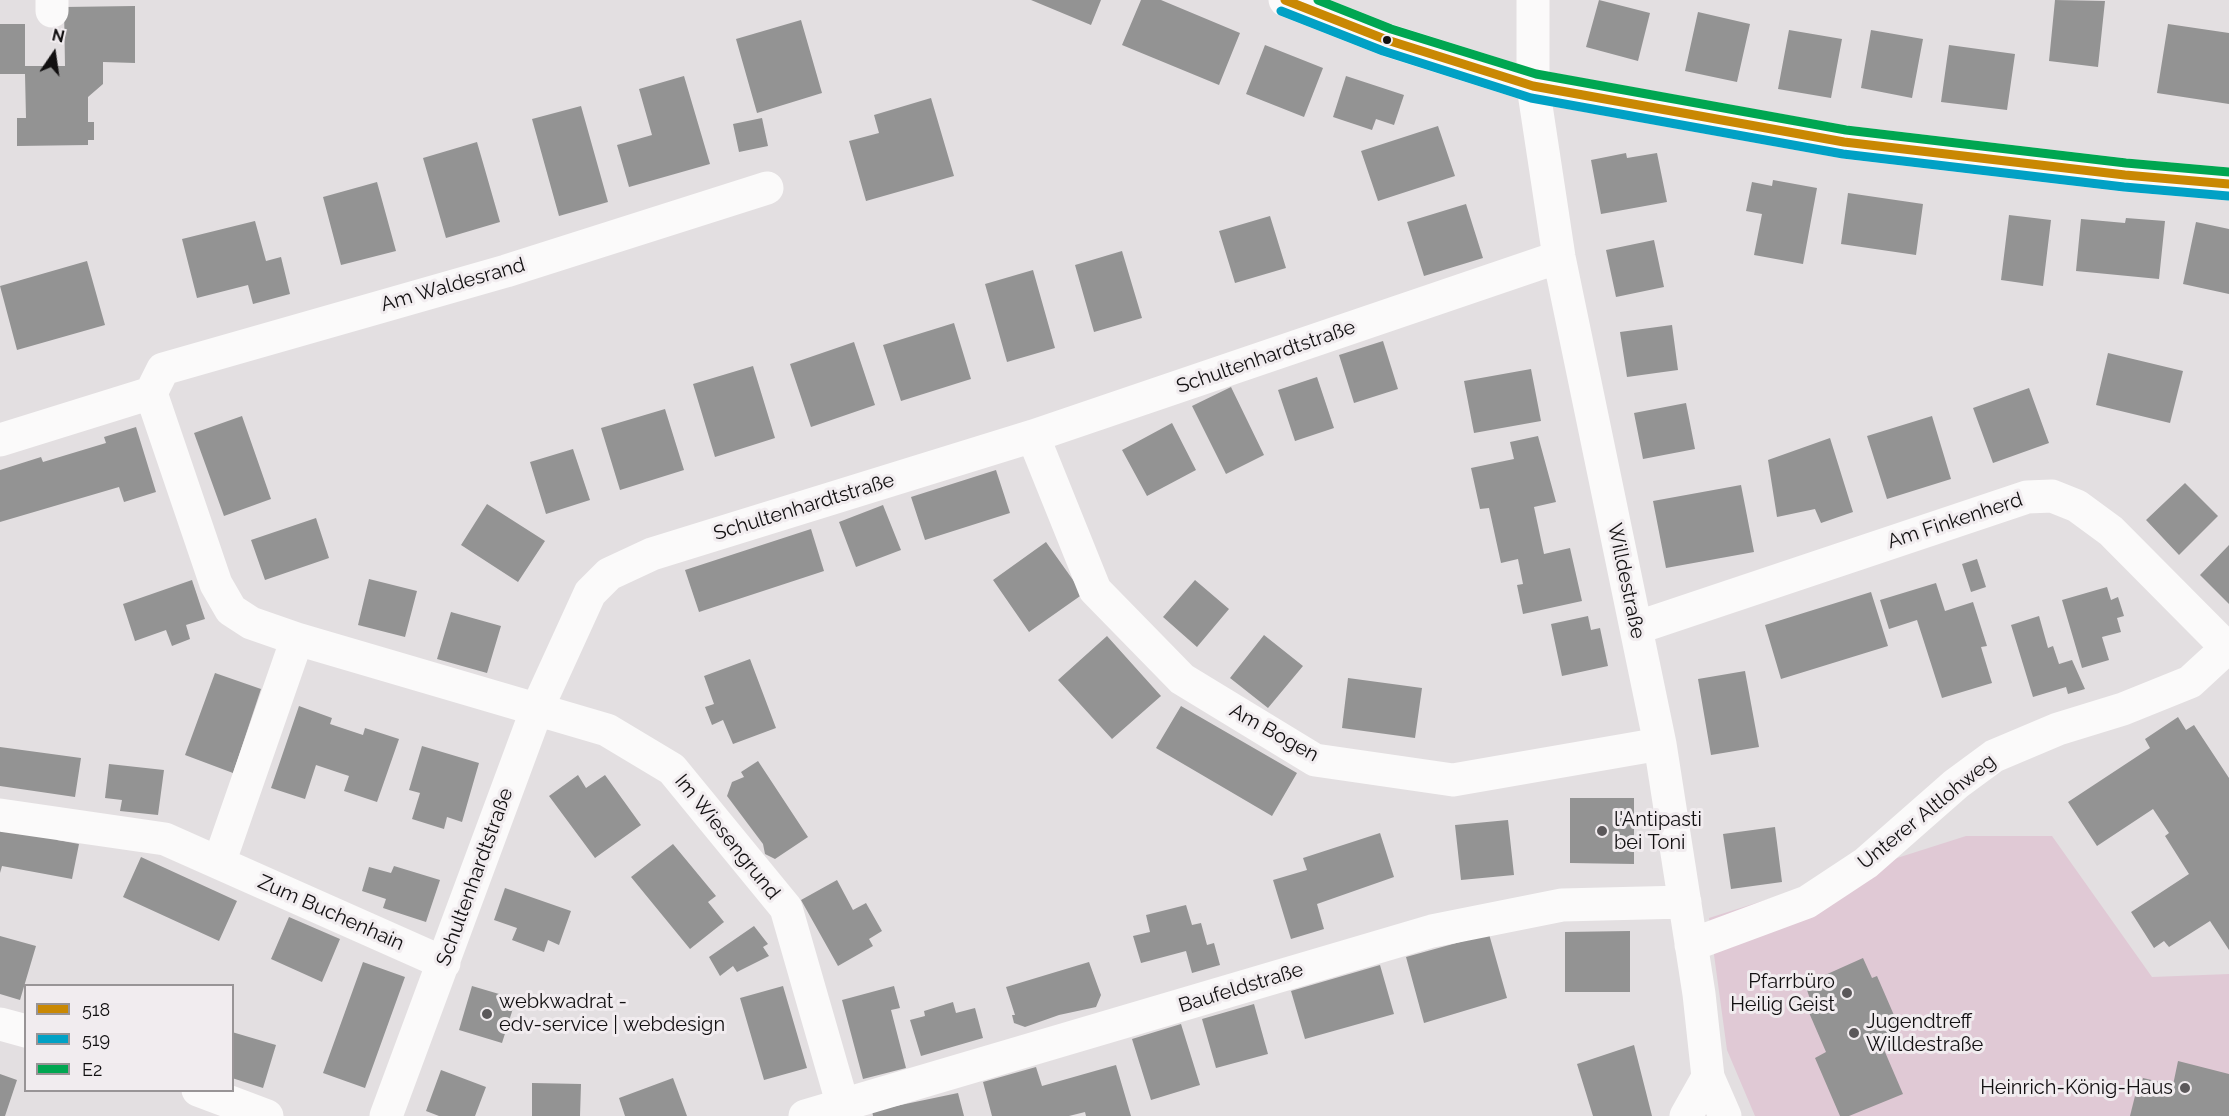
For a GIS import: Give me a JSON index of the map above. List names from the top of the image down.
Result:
{
  "streets": {
    "street": [
      "Am Waldesrand",
      "Schultenhardtstraße",
      "Am Finkenherd",
      "Willdestraße",
      "Am Bogen",
      "Unterer Altlohweg",
      "Im Wiesengrund",
      "Zum Buchenhain",
      "Baufeldstraße"
    ]
  },
  "crossings": [
    ["Schultenhardtstraße", "Willdestraße"],
    ["Schultenhardtstraße", "Am Bogen"],
    ["Schultenhardtstraße", "Im Wiesengrund"],
    ["Schultenhardtstraße", "Zum Buchenhain"],
    ["Am Finkenherd", "Willdestraße"],
    ["Am Finkenherd", "Unterer Altlohweg"],
    ["Willdestraße", "Am Bogen"],
    ["Willdestraße", "Unterer Altlohweg"],
    ["Willdestraße", "Baufeldstraße"],
    ["Im Wiesengrund", "Baufeldstraße"]
  ],
  "places": [
    "l'Antipasti bei Toni",
    "Pfarrbüro Heilig Geist",
    "webkwadrat - edv-service | webdesign",
    "Jugendtreff Willdestraße",
    "Heinrich-König-Haus"
  ],
  "lines": ["transit line 518", "transit line E2", "transit line 519"],
  "legend": ["518", "519", "E2"],
  "north": "top"
}
